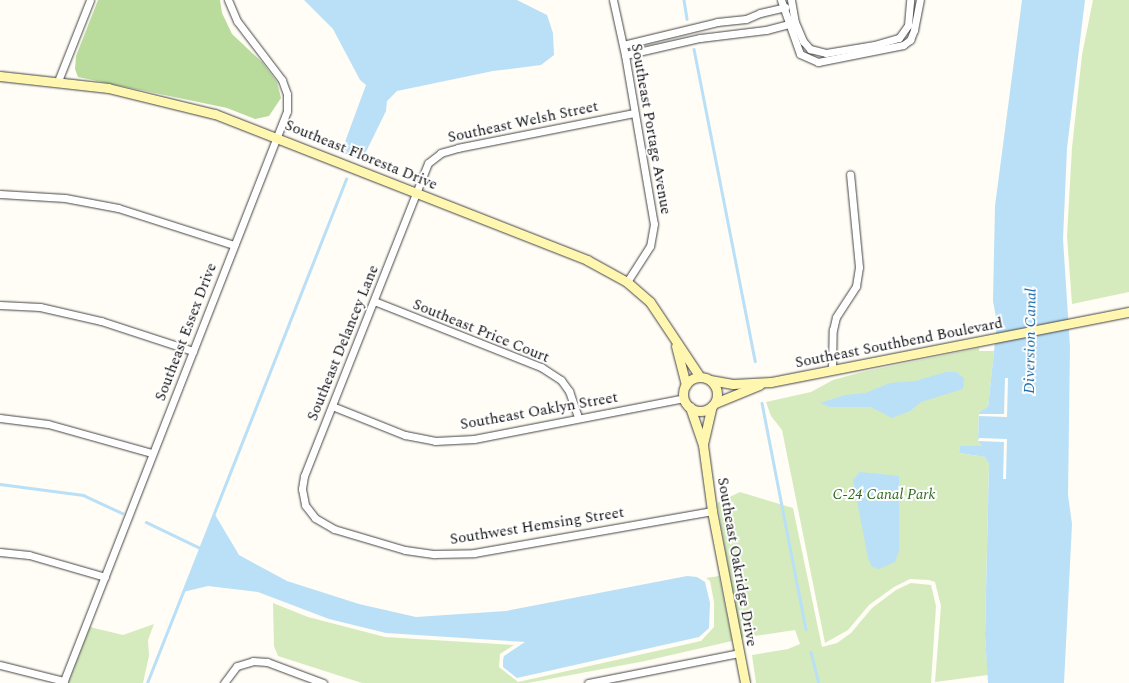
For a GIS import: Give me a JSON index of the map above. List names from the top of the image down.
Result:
{
  "streets": {
    "street": [
      "Southeast Welsh Street",
      "Southeast Portage Avenue",
      "Southeast Floresta Drive",
      "Southeast Price Court",
      "Southeast Essex Drive",
      "Southeast Delancey Lane",
      "Southeast Southbend Boulevard",
      "Southeast Oaklyn Street",
      "Southwest Hemsing Street",
      "Southeast Oakridge Drive"
    ]
  },
  "crossings": [
    ["Southeast Welsh Street", "Southeast Portage Avenue"],
    ["Southeast Welsh Street", "Southeast Floresta Drive"],
    ["Southeast Welsh Street", "Southeast Delancey Lane"],
    ["Southeast Portage Avenue", "Southeast Floresta Drive"],
    ["Southeast Floresta Drive", "Southeast Essex Drive"],
    ["Southeast Floresta Drive", "Southeast Delancey Lane"],
    ["Southeast Floresta Drive", "Southeast Southbend Boulevard"],
    ["Southeast Floresta Drive", "Southeast Oaklyn Street"],
    ["Southeast Floresta Drive", "Southeast Oakridge Drive"],
    ["Southeast Price Court", "Southeast Delancey Lane"],
    ["Southeast Price Court", "Southeast Oaklyn Street"],
    ["Southeast Delancey Lane", "Southeast Oaklyn Street"],
    ["Southeast Delancey Lane", "Southwest Hemsing Street"],
    ["Southeast Southbend Boulevard", "Southeast Oaklyn Street"],
    ["Southeast Southbend Boulevard", "Southeast Oakridge Drive"],
    ["Southeast Oaklyn Street", "Southeast Oakridge Drive"],
    ["Southwest Hemsing Street", "Southeast Oakridge Drive"]
  ],
  "water": ["Diversion Canal"],
  "parks": ["C-24 Canal Park"]
}
